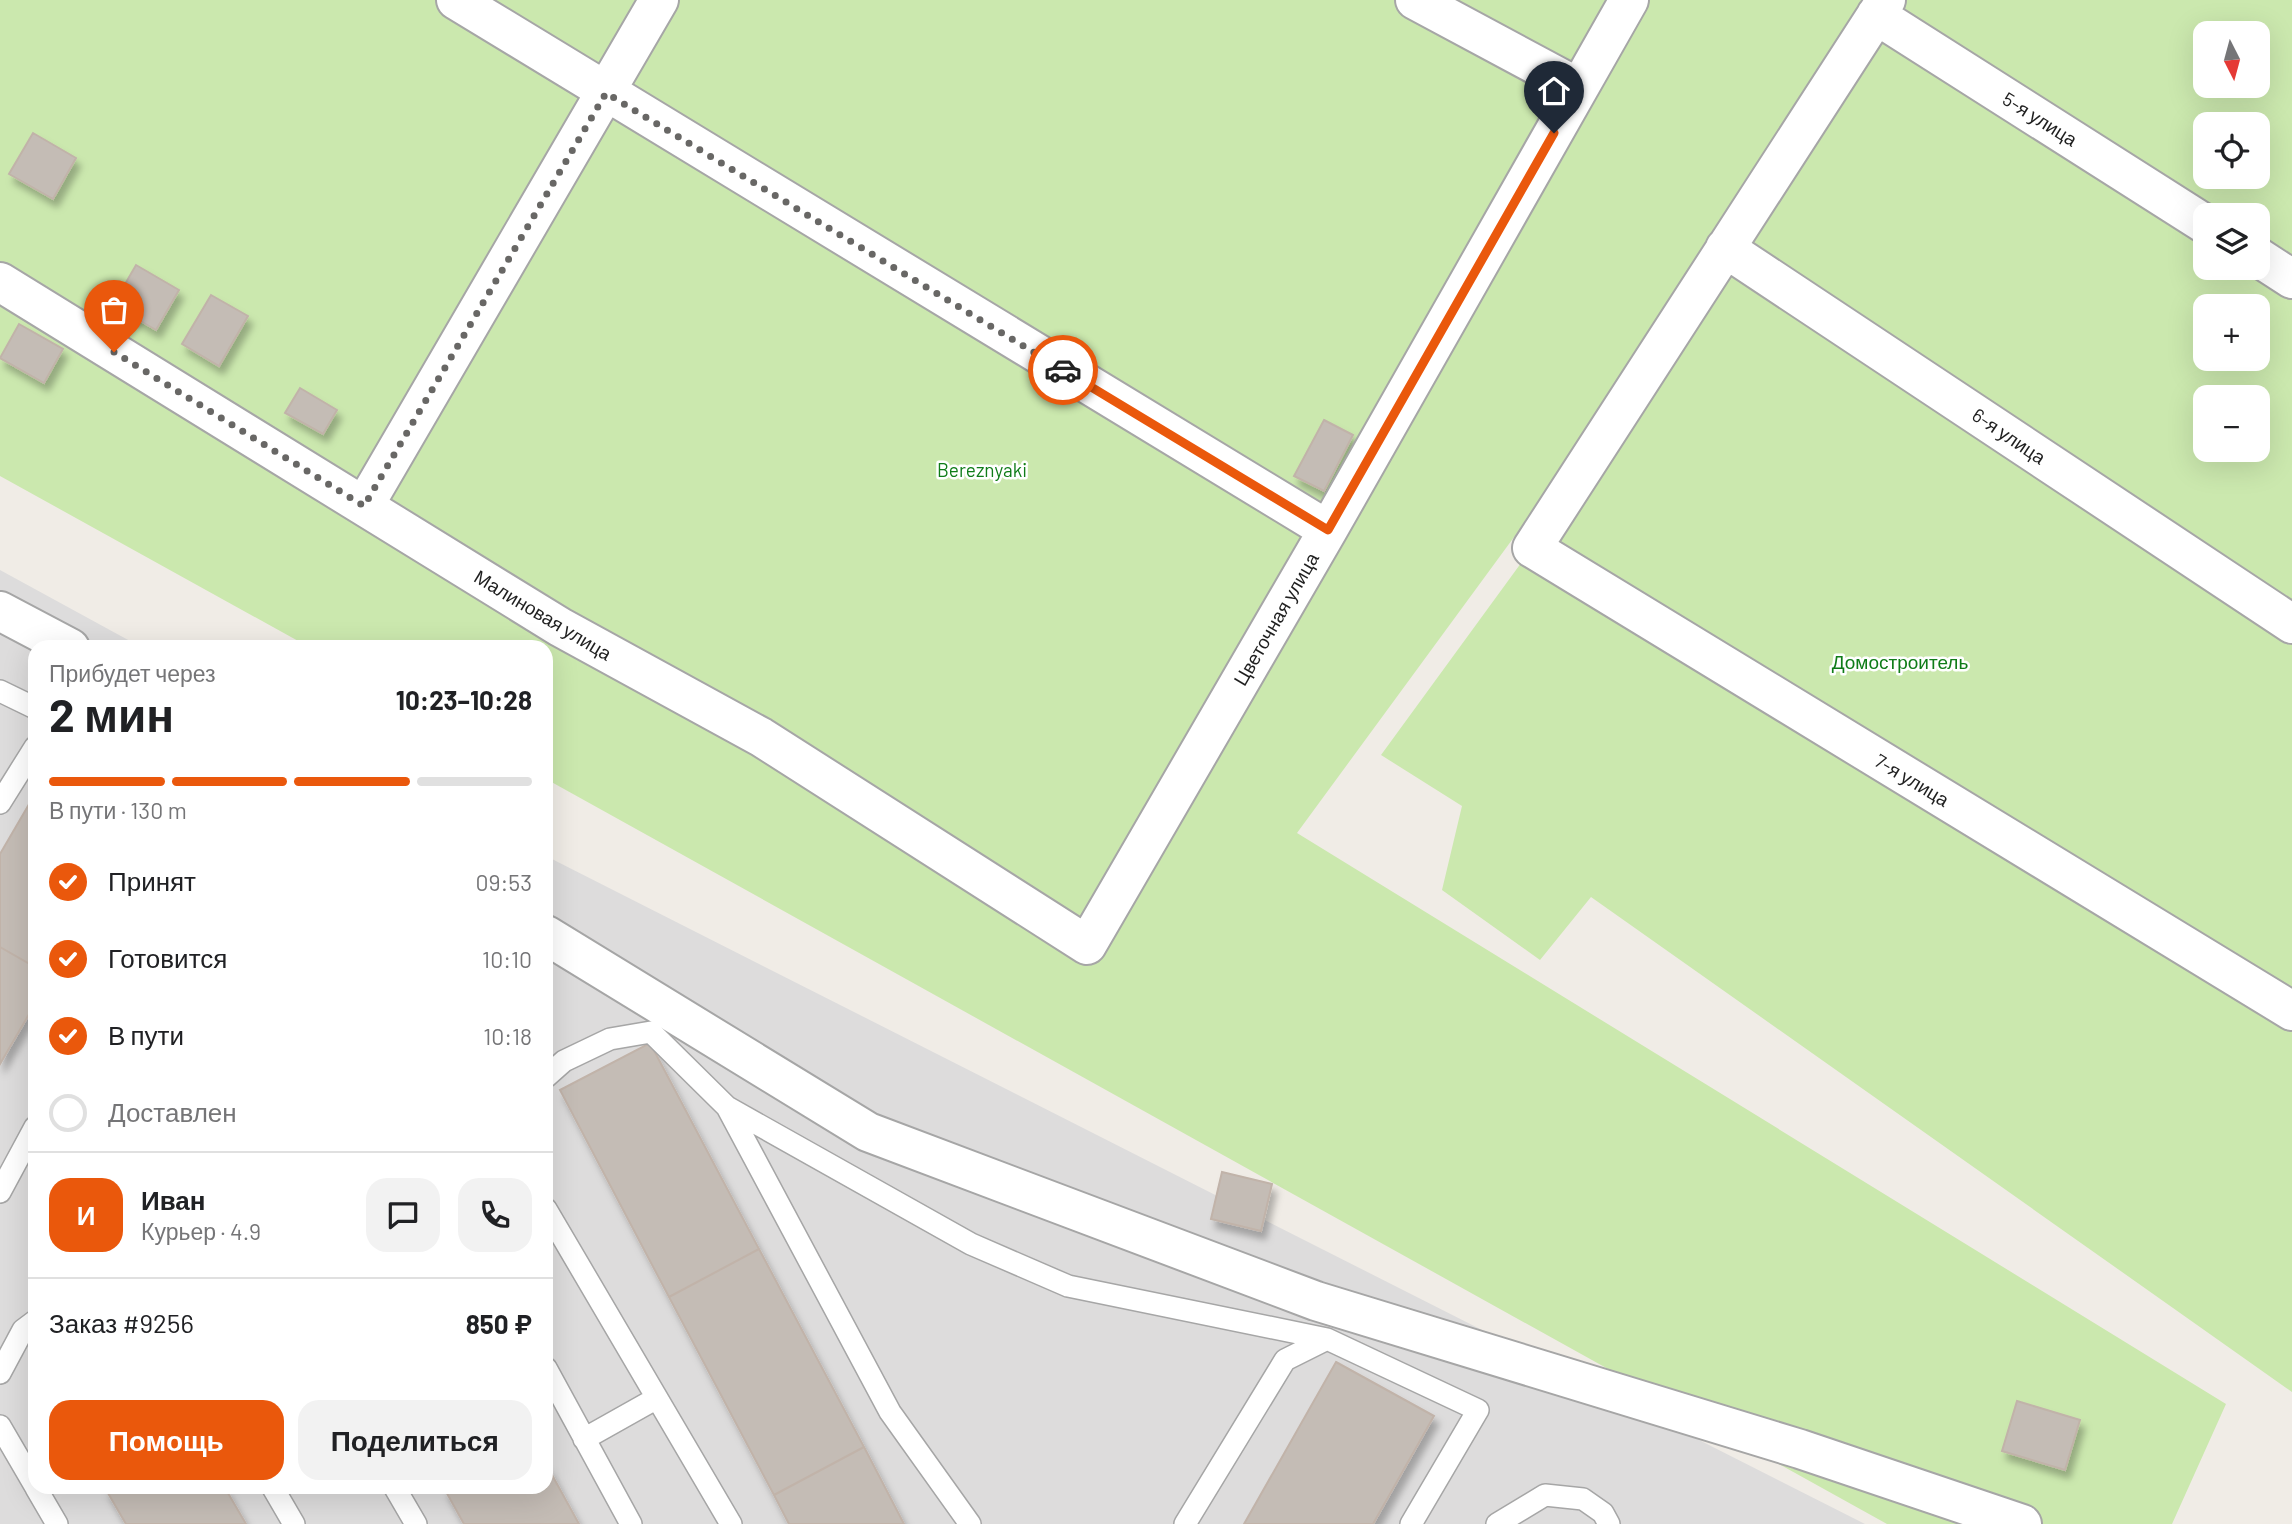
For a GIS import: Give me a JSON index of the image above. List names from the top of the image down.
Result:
{
  "streets": {
    "street": [
      "5-я улица",
      "6-я улица",
      "Малиновая улица",
      "Цветочная улица",
      "7-я улица"
    ]
  },
  "crossings": [
    ["6-я улица", "7-я улица"],
    ["Малиновая улица", "Цветочная улица"]
  ],
  "parks": ["Bereznyaki", "Домостроитель"],
  "north": "bottom",
  "page": {
    "map_buttons": ["+", "−"],
    "heading": ["2 мин", "Прибудет через", "10:23–10:28"],
    "panel": [
      "Иван",
      "Курьер · 4.9",
      "Заказ #9256",
      "850 ₽"
    ],
    "bar": "В пути · 130 m",
    "list": [
      ["Принят", "09:53"],
      ["Готовится", "10:10"],
      ["В пути", "10:18"],
      "Доставлен"
    ],
    "round": "И",
    "buttons": ["Помощь", "Поделиться"]
  }
}
